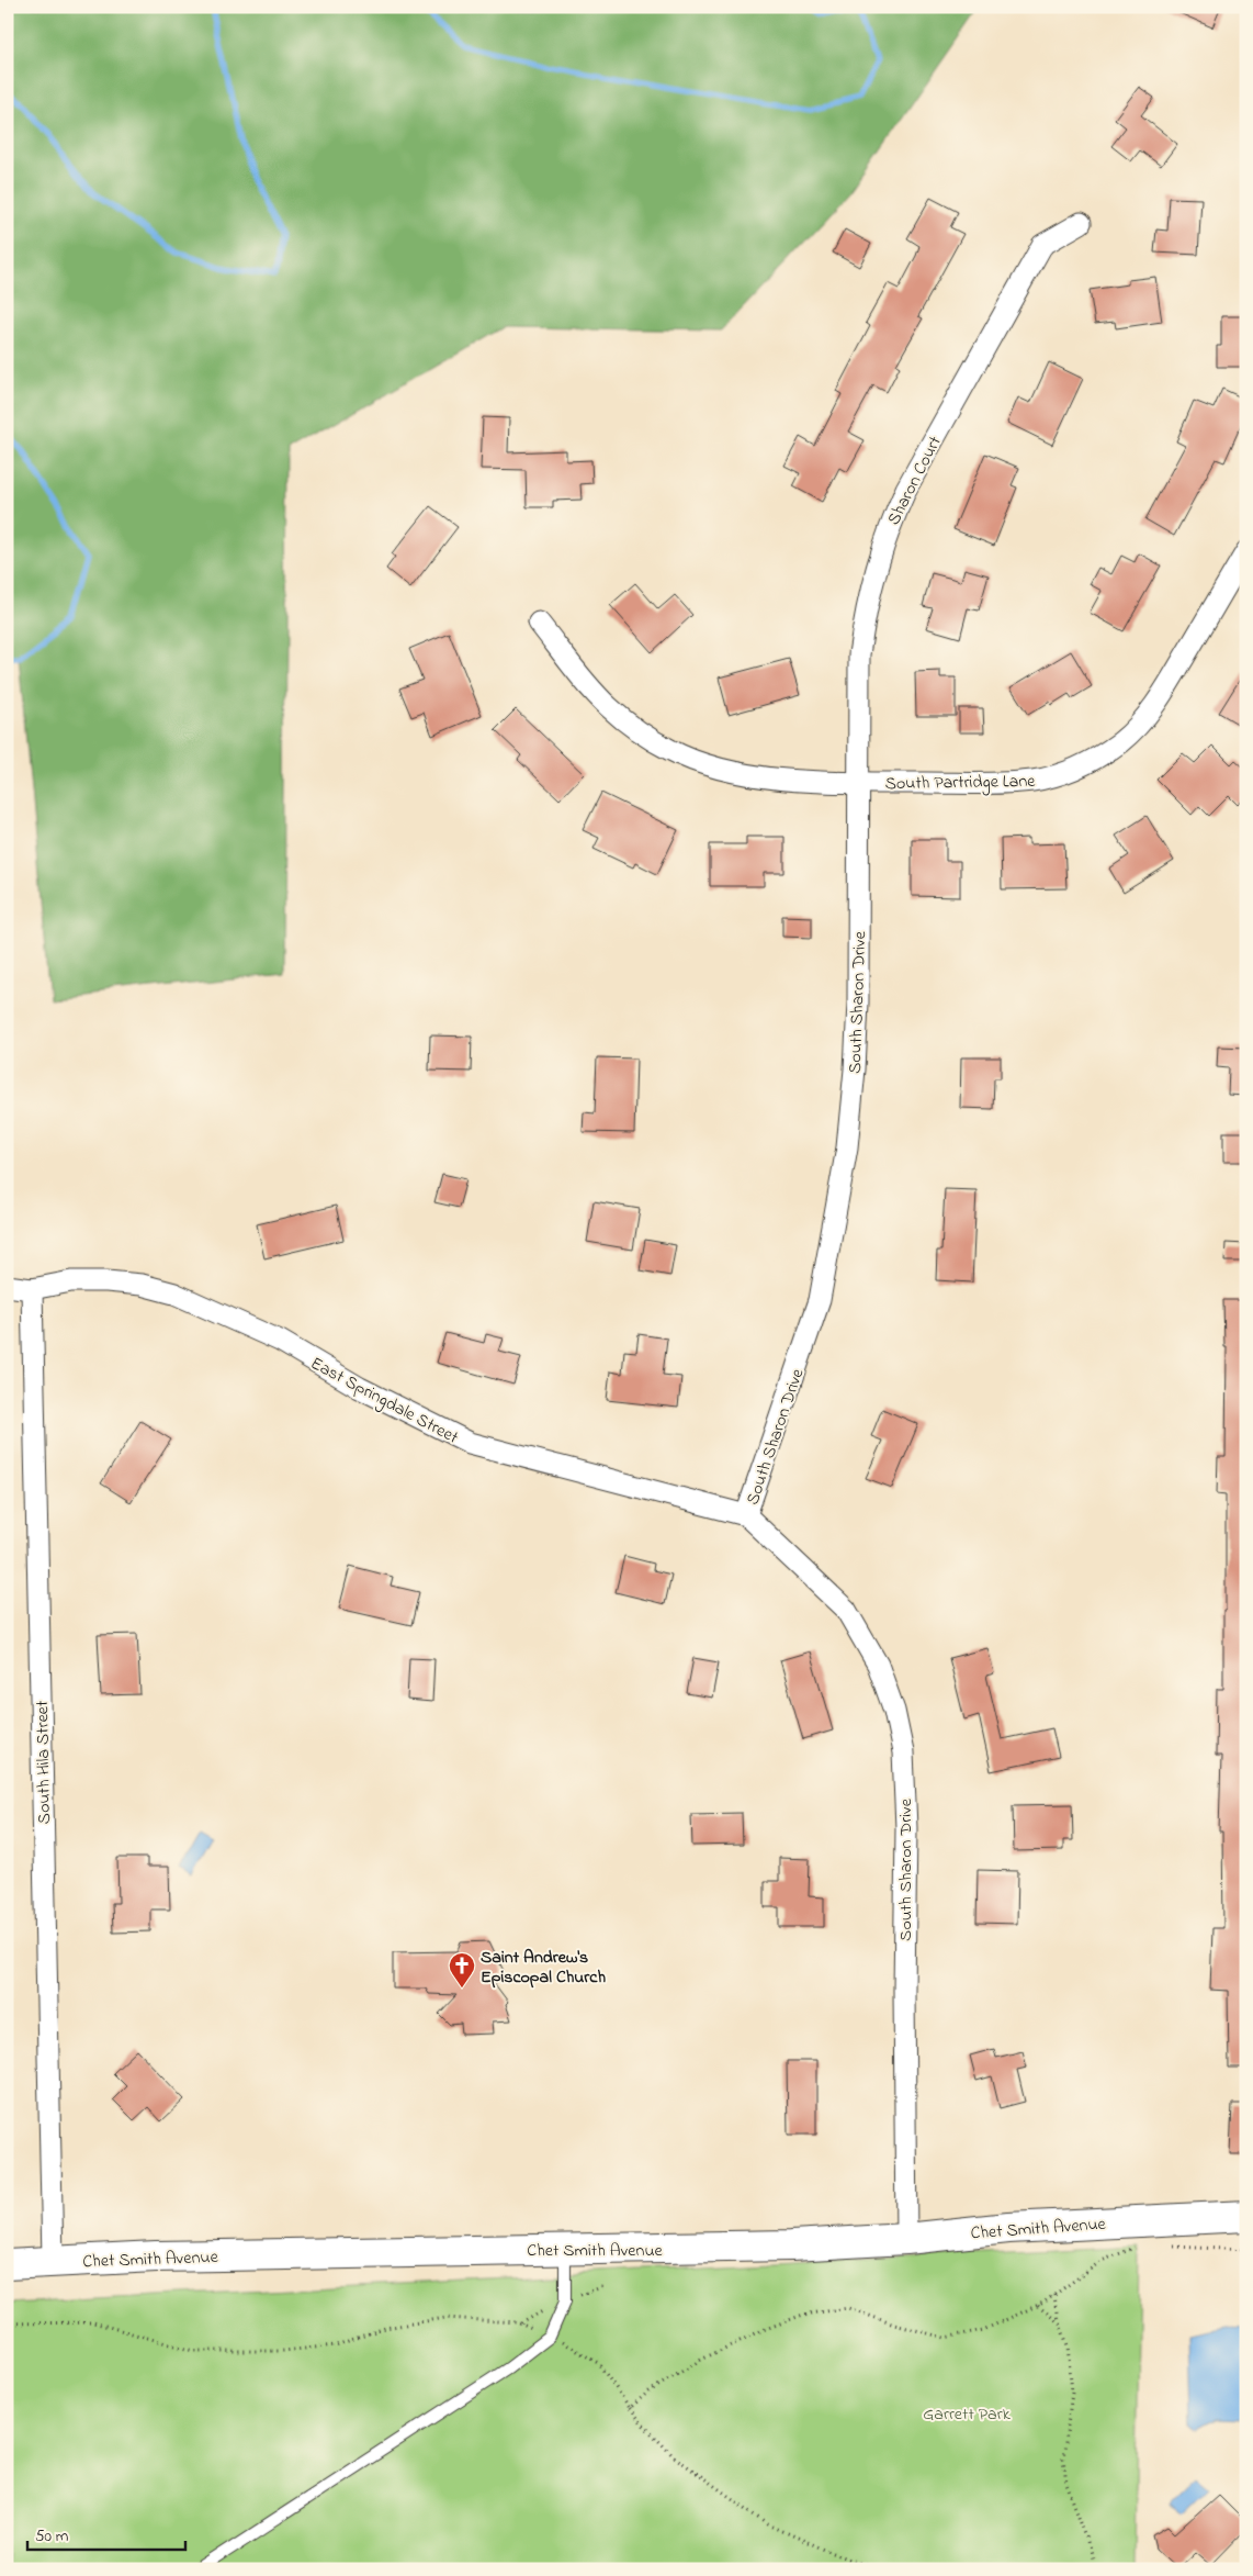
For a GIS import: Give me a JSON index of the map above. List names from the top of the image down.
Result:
{
  "streets": {
    "street": [
      "Sharon Court",
      "South Partridge Lane",
      "South Sharon Drive",
      "East Springdale Street",
      "South Hila Street",
      "Chet Smith Avenue"
    ]
  },
  "crossings": [
    ["Sharon Court", "South Partridge Lane"],
    ["Sharon Court", "South Sharon Drive"],
    ["South Partridge Lane", "South Sharon Drive"],
    ["South Sharon Drive", "East Springdale Street"],
    ["South Sharon Drive", "Chet Smith Avenue"],
    ["East Springdale Street", "South Hila Street"],
    ["South Hila Street", "Chet Smith Avenue"]
  ],
  "parks": ["Garrett Park"],
  "places": {
    "church": ["Saint Andrew's Episcopal Church"]
  },
  "scale_bar": "50 m"
}
